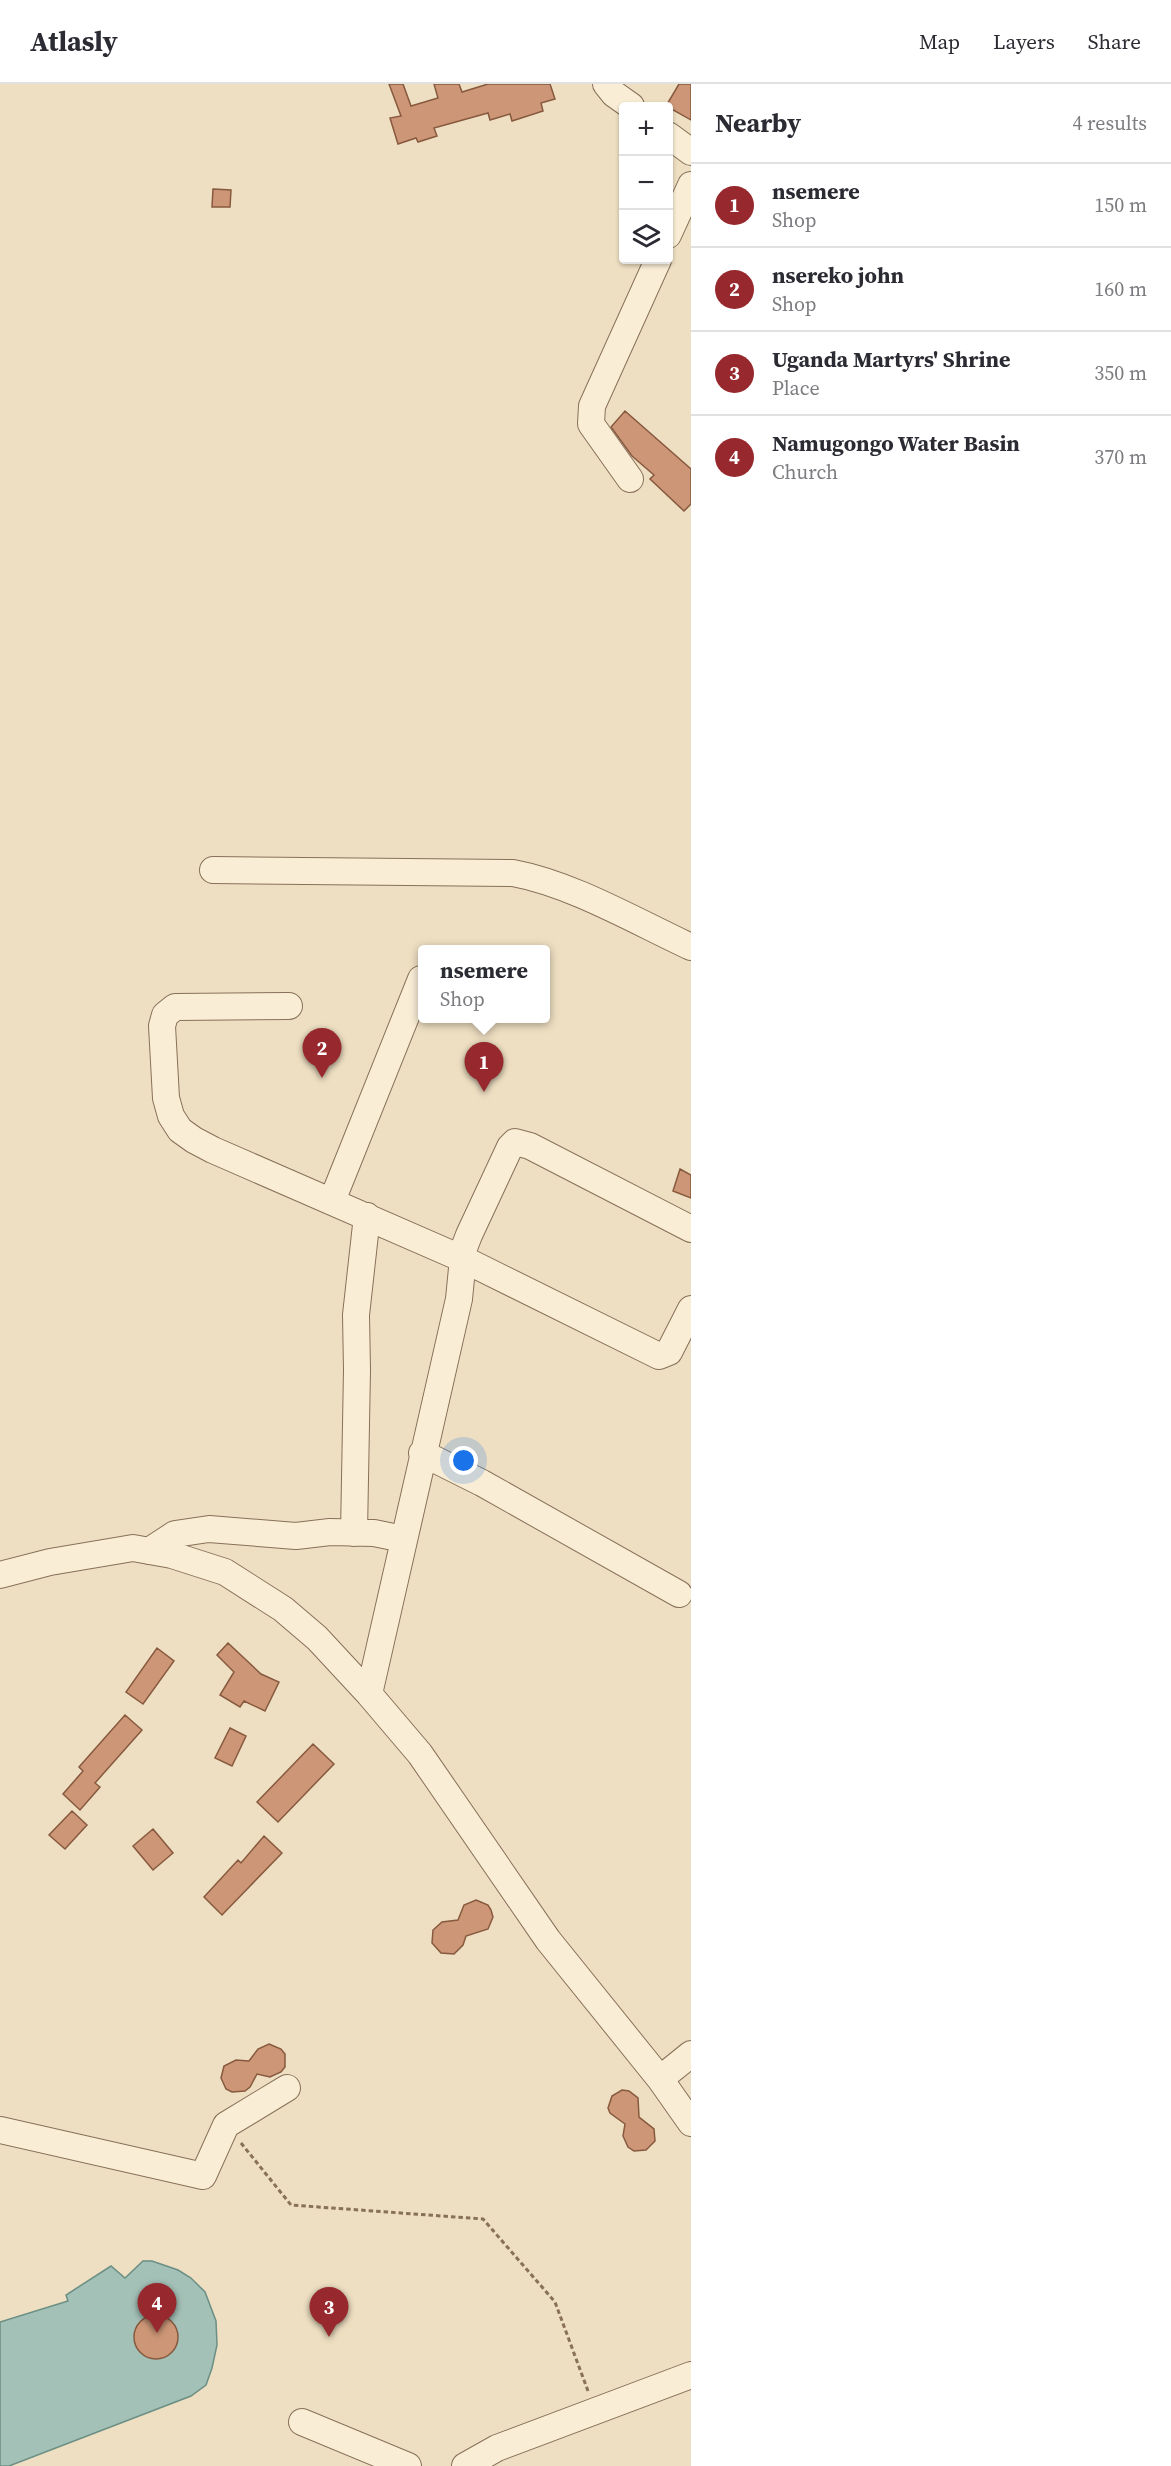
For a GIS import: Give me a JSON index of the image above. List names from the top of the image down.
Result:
{
  "page": {
    "header": "Atlasly",
    "nav": ["Map", "Layers", "Share"],
    "heading": ["Nearby", "4 results"],
    "map_buttons": ["+", "−"],
    "list": [
      {
        "mark": "1",
        "name": "nsemere",
        "note": "Shop",
        "value": "150 m"
      },
      {
        "mark": "2",
        "name": "nsereko john",
        "note": "Shop",
        "value": "160 m"
      },
      {
        "mark": "3",
        "name": "Uganda Martyrs' Shrine",
        "note": "Place",
        "value": "350 m"
      },
      {
        "mark": "4",
        "name": "Namugongo Water Basin",
        "note": "Church",
        "value": "370 m"
      }
    ],
    "popup": ["nsemere", "Shop"],
    "pins": [
      "2",
      "1",
      "4",
      "3"
    ]
  }
}
